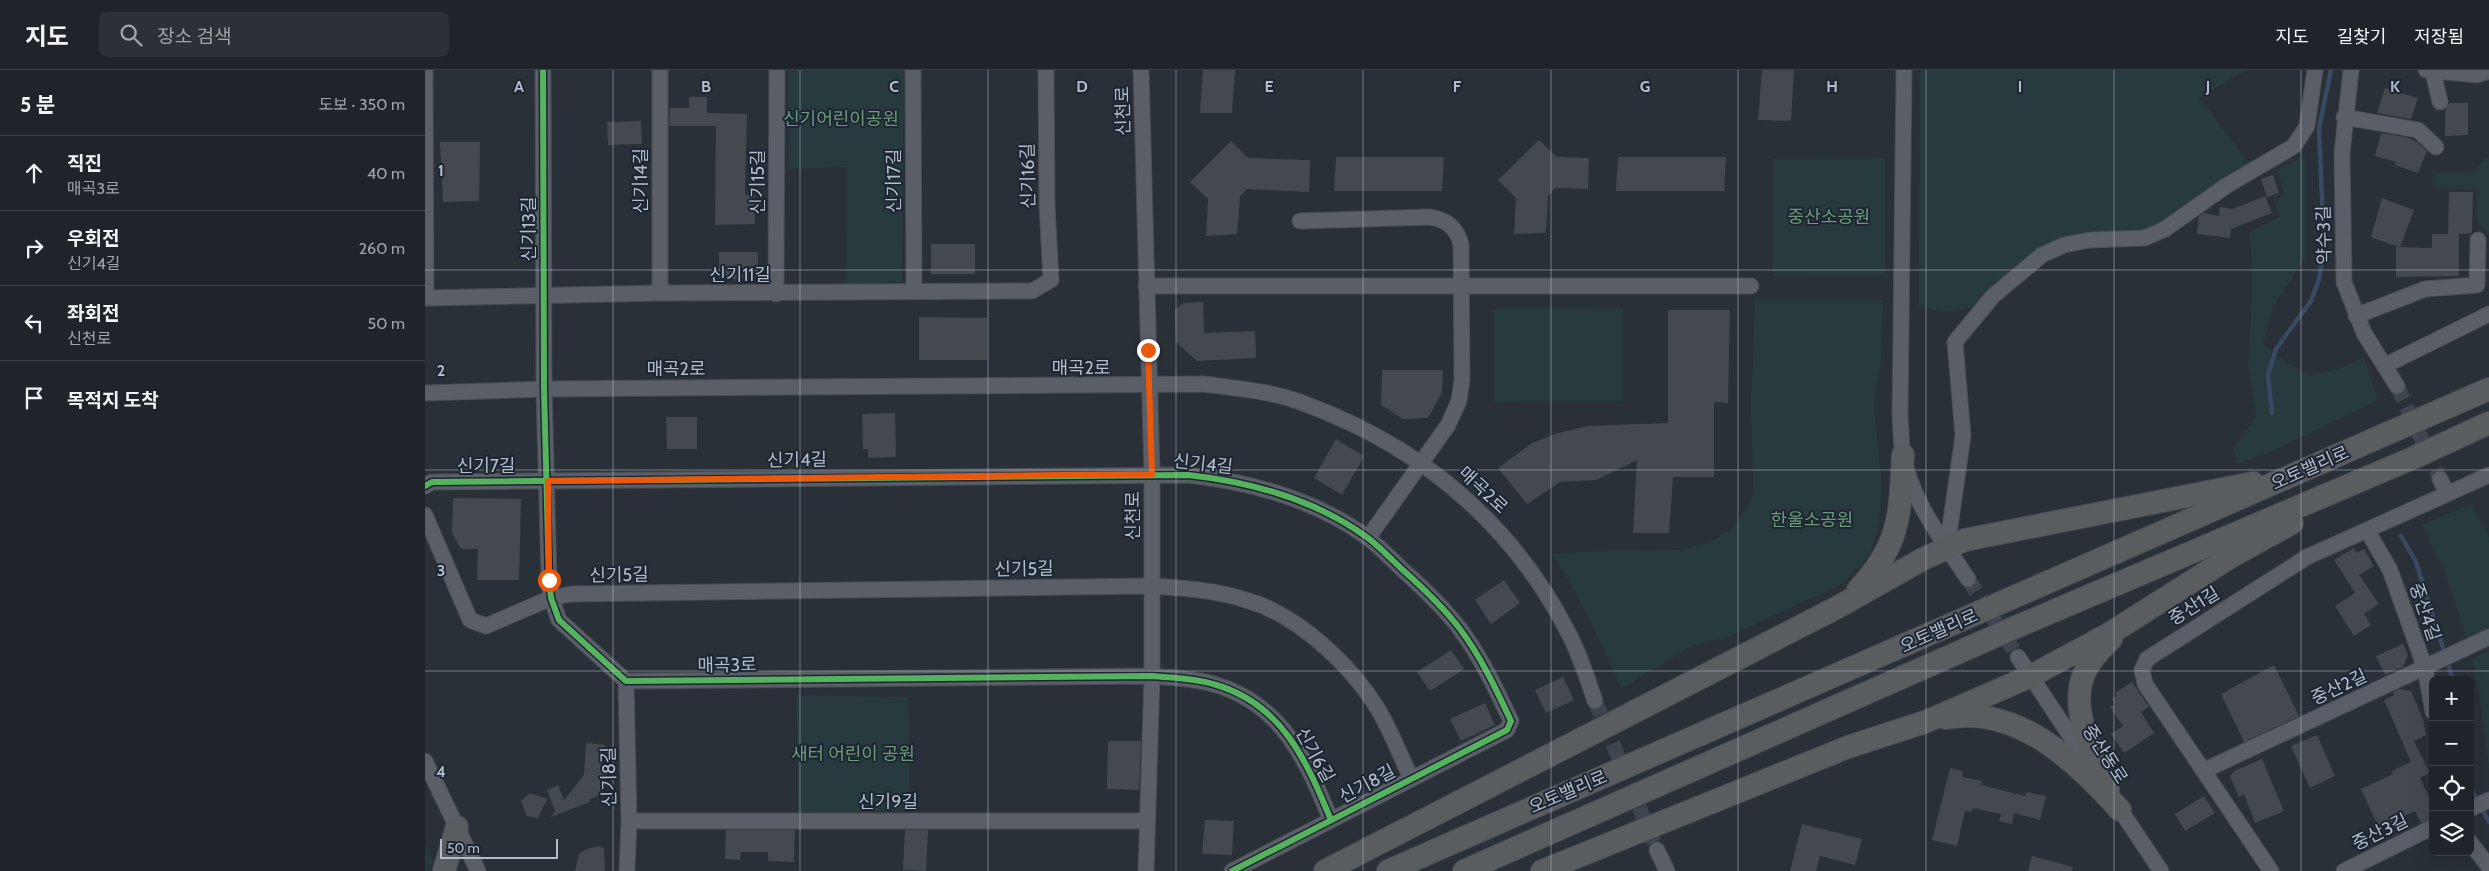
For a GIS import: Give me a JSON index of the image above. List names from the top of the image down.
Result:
{
  "streets": {
    "highway": ["오토밸리로"],
    "street": [
      "신천로",
      "신기16길",
      "신기14길",
      "신기17길",
      "신기15길",
      "신기13길",
      "약수3길",
      "신기11길",
      "매곡2로",
      "신기4길",
      "신기7길",
      "신기5길",
      "중산1길",
      "중산4길",
      "매곡3로",
      "중산2길",
      "중산동로",
      "신기6길",
      "신기8길",
      "신기9길",
      "중산3길"
    ]
  },
  "crossings": [
    ["신천로", "매곡2로"],
    ["신천로", "신기4길"],
    ["신천로", "신기5길"],
    ["신천로", "매곡3로"],
    ["신천로", "신기6길"],
    ["신천로", "신기9길"],
    ["신기16길", "신기11길"],
    ["신기14길", "신기11길"],
    ["신기17길", "신기11길"],
    ["신기15길", "신기11길"],
    ["신기13길", "신기11길"],
    ["신기13길", "매곡2로"],
    ["신기4길", "신기7길"],
    ["신기4길", "신기8길"],
    ["신기5길", "신기8길"],
    ["중산1길", "중산4길"],
    ["중산1길", "중산2길"],
    ["중산4길", "중산2길"],
    ["매곡3로", "신기6길"],
    ["매곡3로", "신기8길"],
    ["신기6길", "신기8길"],
    ["신기8길", "신기9길"]
  ],
  "parks": [
    "신기어린이공원",
    "중산소공원",
    "한울소공원",
    "새터 어린이 공원"
  ],
  "scale_bar": "50 m",
  "page": {
    "header": "지도",
    "search": "장소 검색",
    "nav": ["지도", "길찾기", "저장됨"],
    "heading": ["5 분", "도보 · 350 m"],
    "list": [
      ["직진", "매곡3로", "40 m"],
      ["우회전", "신기4길", "260 m"],
      ["좌회전", "신천로", "50 m"],
      "목적지 도착"
    ],
    "map_buttons": ["+", "−"],
    "scale": "50 m"
  },
  "grid": {
    "columns": [
      "A",
      "B",
      "C",
      "D",
      "E",
      "F",
      "G",
      "H",
      "I",
      "J",
      "K"
    ],
    "rows": [
      "1",
      "2",
      "3",
      "4"
    ]
  }
}
